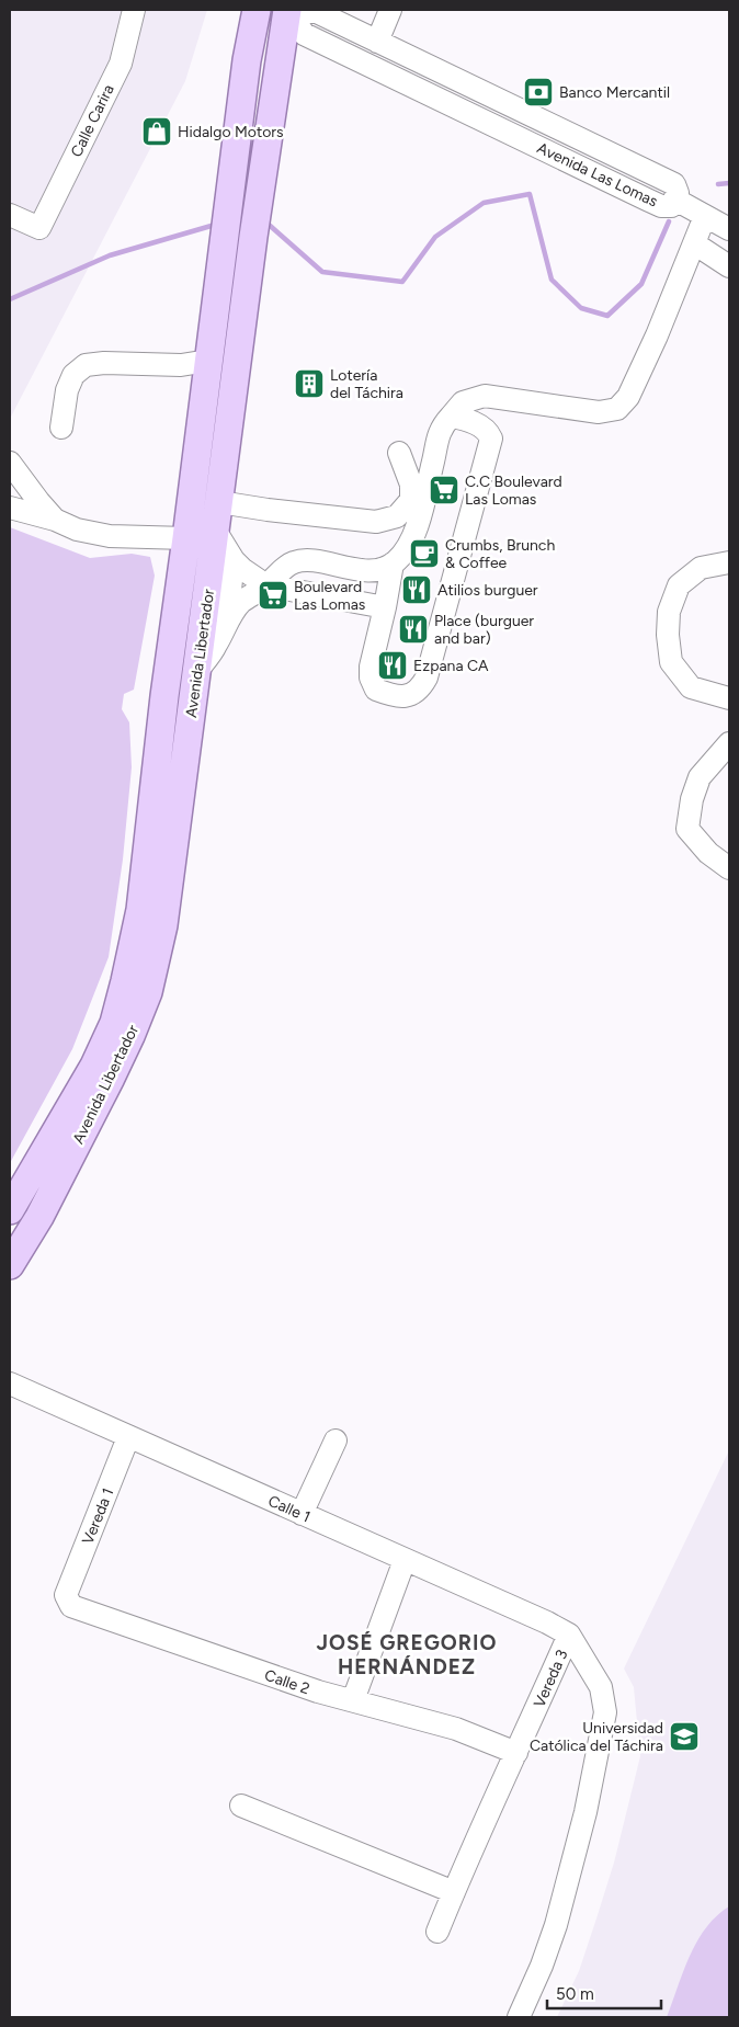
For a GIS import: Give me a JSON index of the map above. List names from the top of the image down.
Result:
{
  "streets": {
    "main road": ["Avenida Libertador"],
    "street": [
      "Calle Carira",
      "Avenida Las Lomas",
      "Calle 1",
      "Vereda 1",
      "Vereda 3",
      "Calle 2"
    ]
  },
  "crossings": [
    ["Avenida Las Lomas", "Avenida Libertador"],
    ["Calle 1", "Vereda 1"],
    ["Calle 1", "Vereda 3"],
    ["Vereda 1", "Calle 2"],
    ["Vereda 3", "Calle 2"]
  ],
  "districts": ["JOSÉ GREGORIO HERNÁNDEZ"],
  "places": {
    "bank": ["Banco Mercantil"],
    "shop": ["Hidalgo Motors"],
    "building": ["Lotería del Táchira"],
    "supermarket": ["C.C Boulevard Las Lomas", "Boulevard Las Lomas"],
    "cafe": ["Crumbs, Brunch & Coffee"],
    "restaurant": ["Atilios burguer", "Place (burguer and bar)", "Ezpana CA"],
    "school or university": ["Universidad Católica del Táchira"]
  },
  "scale_bar": "50 m"
}
